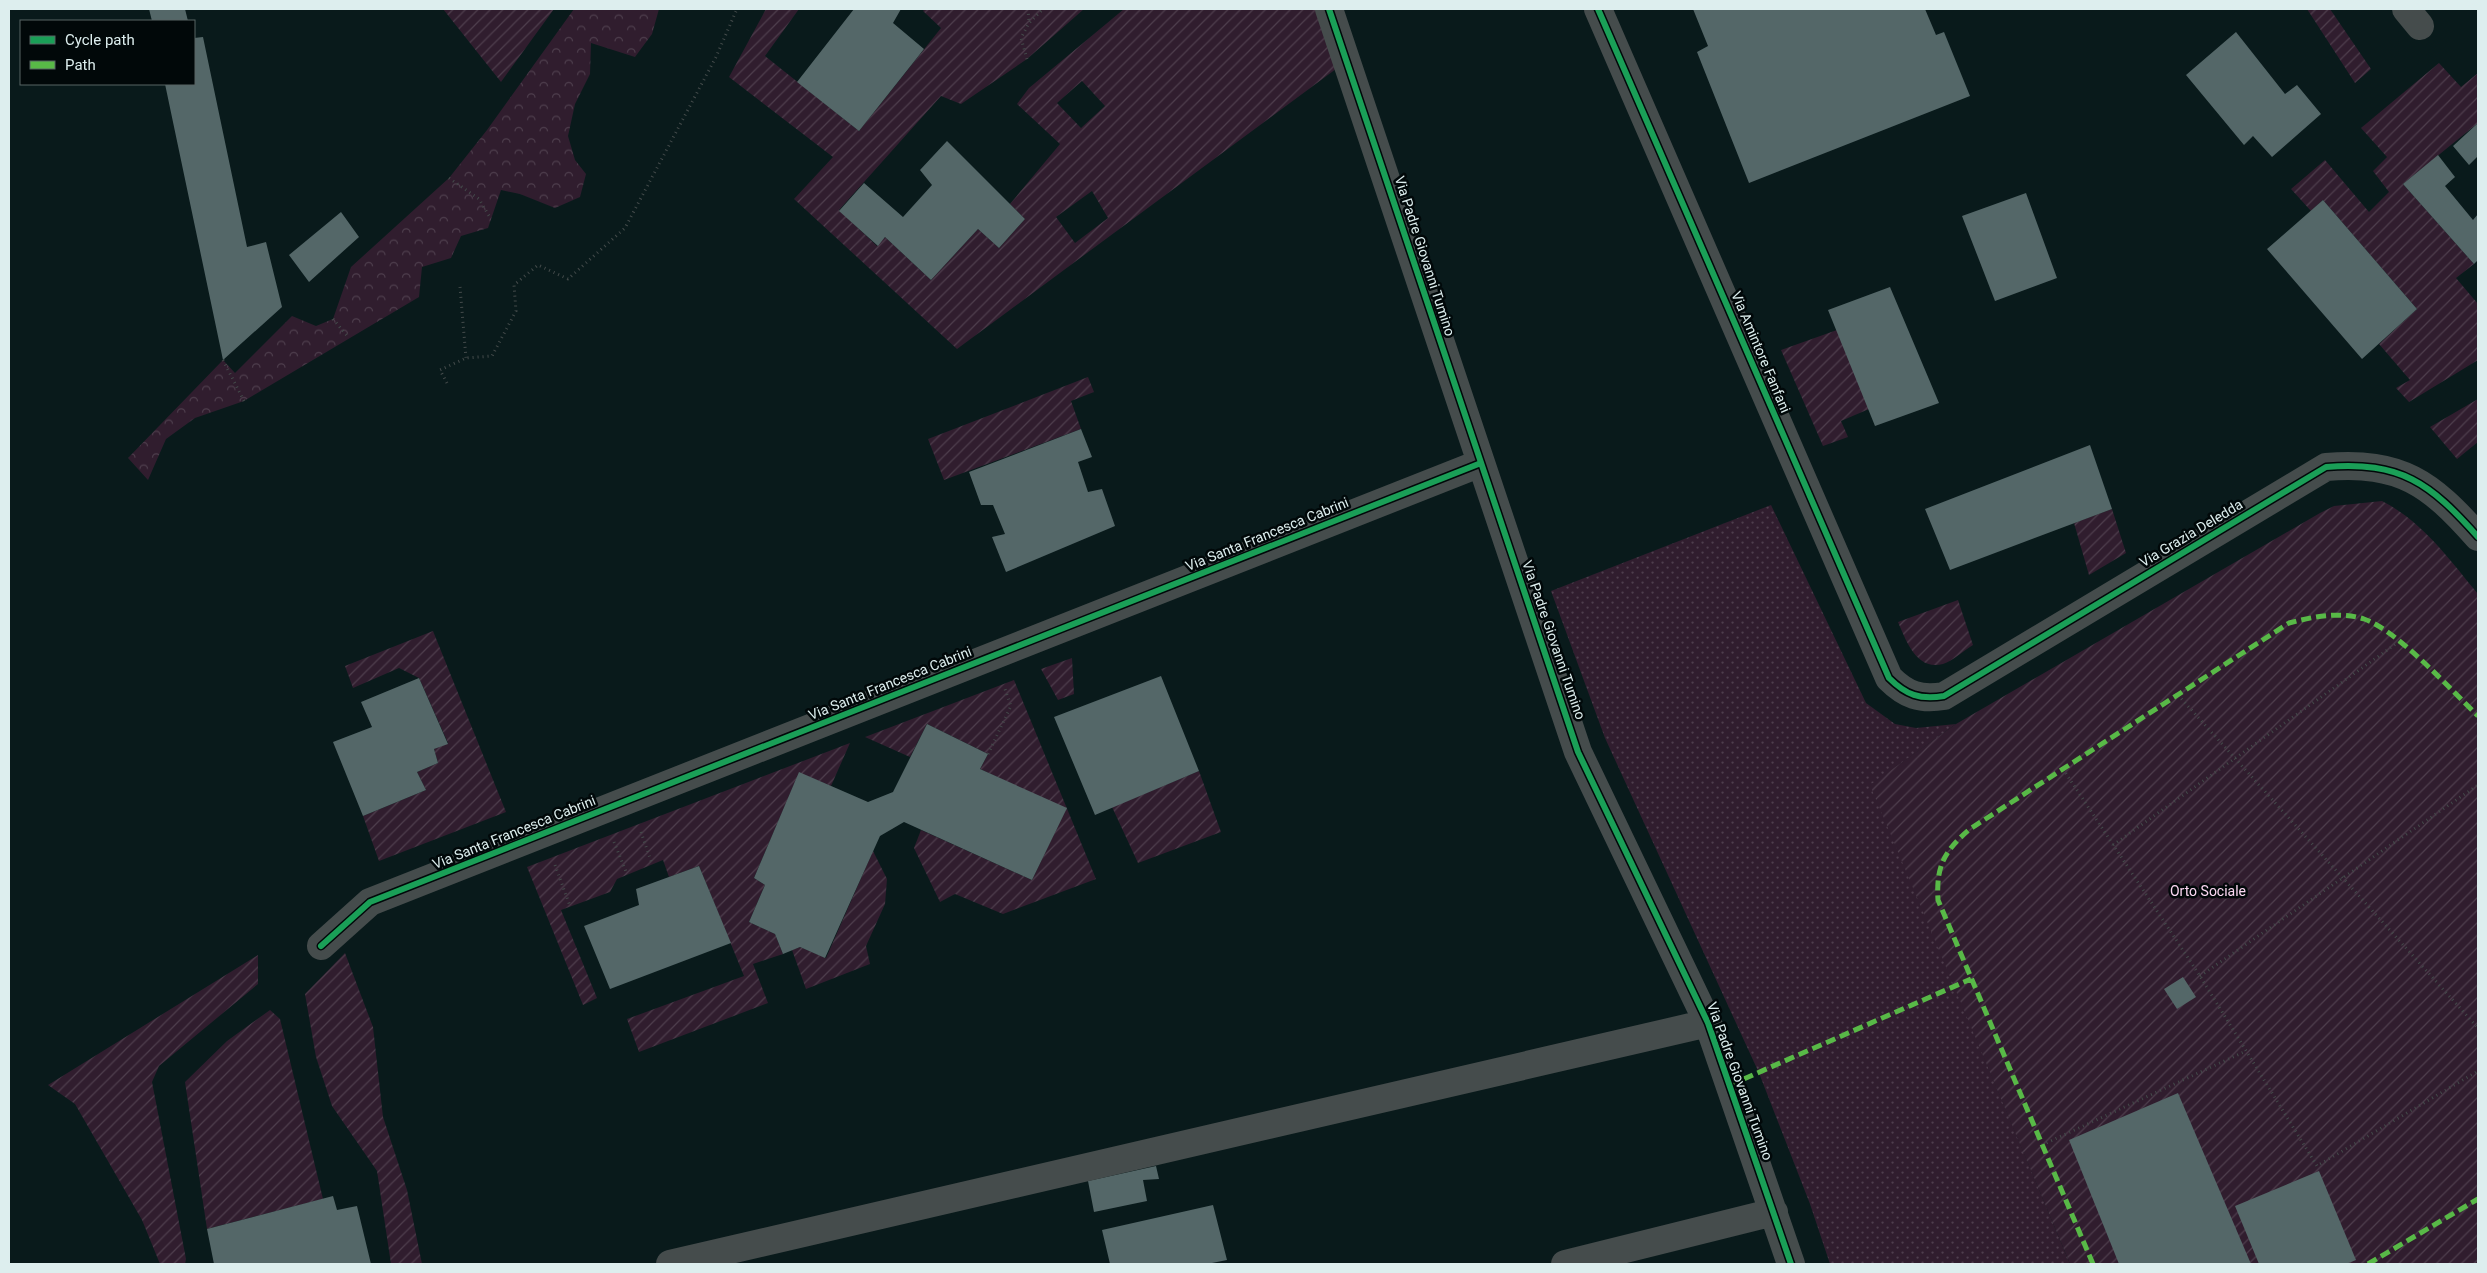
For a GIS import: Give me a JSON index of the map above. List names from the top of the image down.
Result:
{
  "streets": {
    "street": [
      "Via Padre Giovanni Tumino",
      "Via Amintore Fanfani",
      "Via Grazia Deledda",
      "Via Santa Francesca Cabrini"
    ]
  },
  "crossings": [
    ["Via Padre Giovanni Tumino", "Via Santa Francesca Cabrini"],
    ["Via Amintore Fanfani", "Via Grazia Deledda"]
  ],
  "parks": ["Orto Sociale"],
  "legend": ["Cycle path", "Path"]
}
